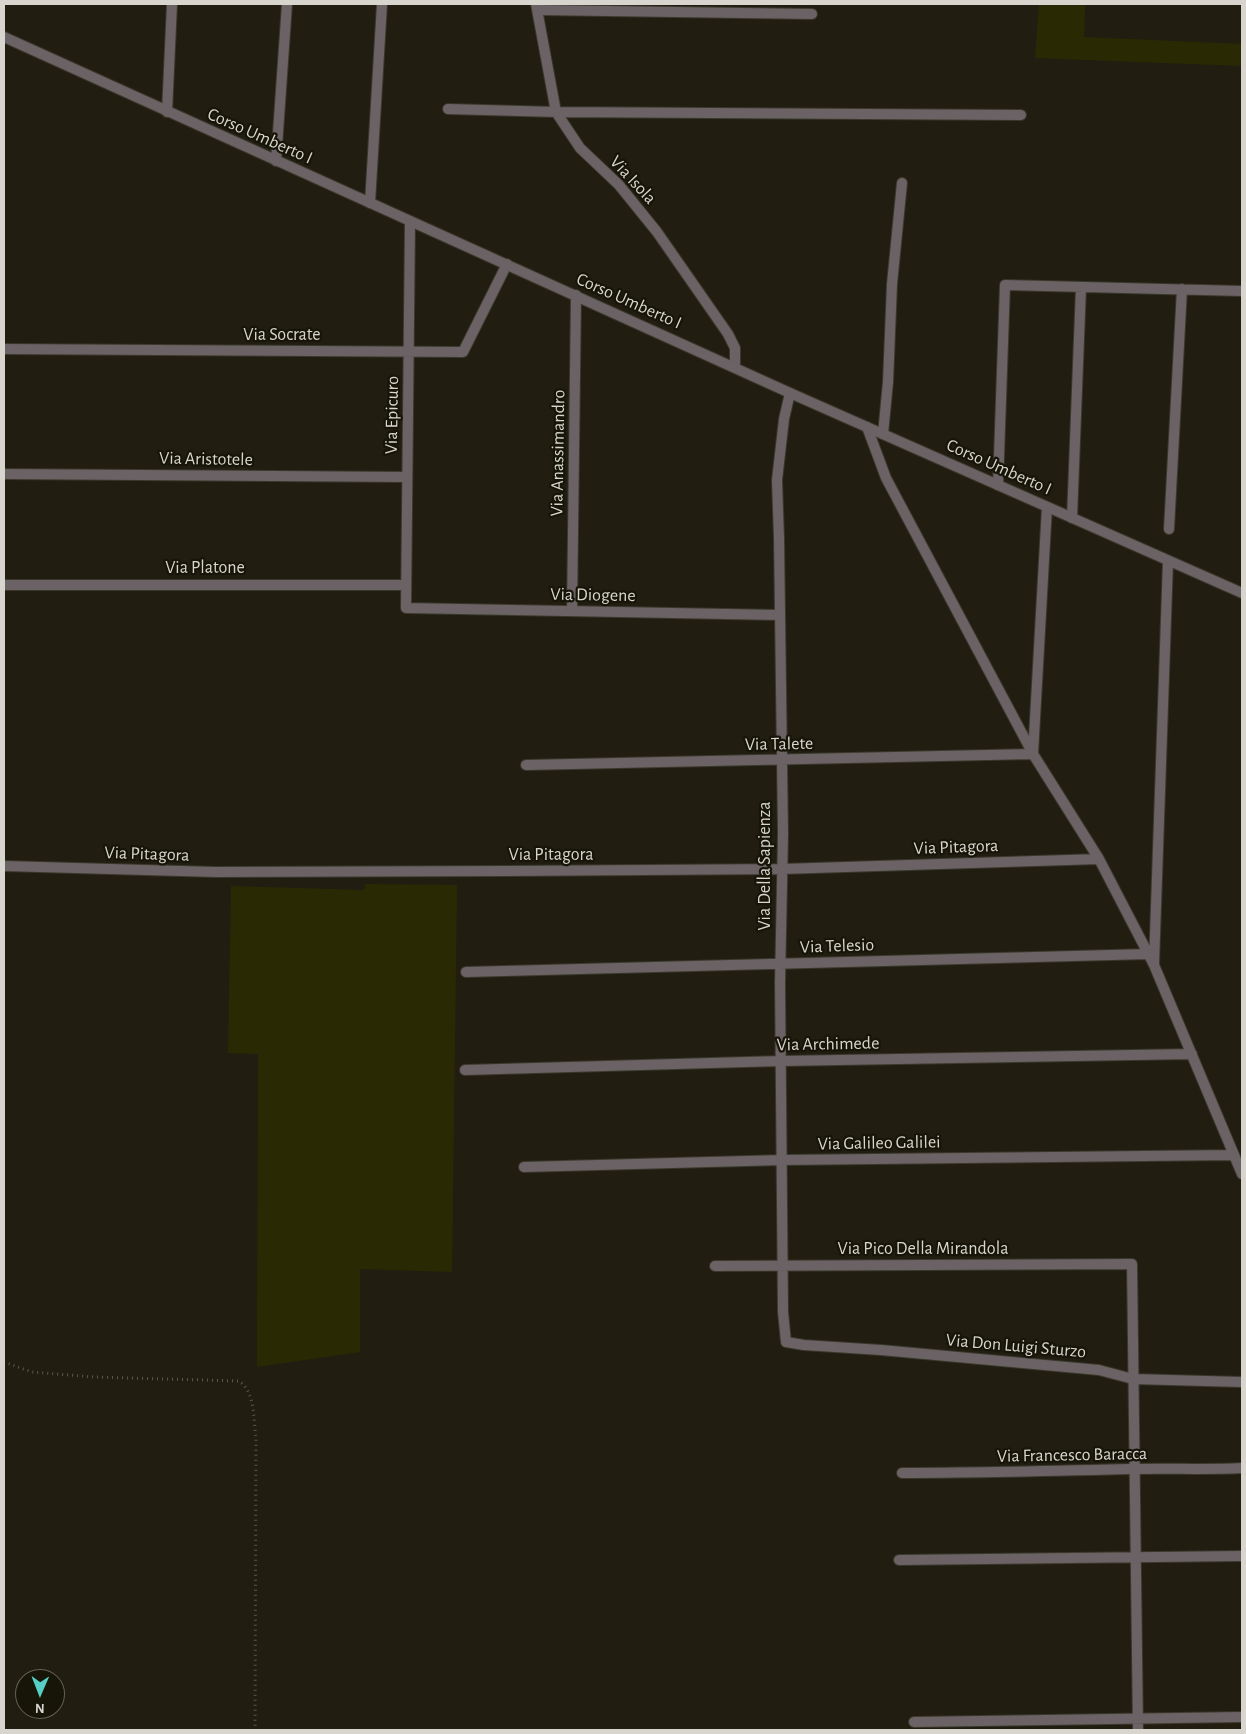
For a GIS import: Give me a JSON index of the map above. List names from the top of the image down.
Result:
{
  "streets": {
    "street": [
      "Corso Umberto I",
      "Via Isola",
      "Via Socrate",
      "Via Epicuro",
      "Via Anassimandro",
      "Via Aristotele",
      "Via Platone",
      "Via Diogene",
      "Via Talete",
      "Via Pitagora",
      "Via Della Sapienza",
      "Via Telesio",
      "Via Archimede",
      "Via Galileo Galilei",
      "Via Pico Della Mirandola",
      "Via Don Luigi Sturzo",
      "Via Francesco Baracca"
    ]
  },
  "crossings": [
    ["Corso Umberto I", "Via Isola"],
    ["Corso Umberto I", "Via Socrate"],
    ["Corso Umberto I", "Via Epicuro"],
    ["Corso Umberto I", "Via Anassimandro"],
    ["Corso Umberto I", "Via Della Sapienza"],
    ["Via Socrate", "Via Epicuro"],
    ["Via Epicuro", "Via Aristotele"],
    ["Via Epicuro", "Via Platone"],
    ["Via Epicuro", "Via Diogene"],
    ["Via Anassimandro", "Via Diogene"],
    ["Via Diogene", "Via Della Sapienza"],
    ["Via Talete", "Via Della Sapienza"],
    ["Via Pitagora", "Via Della Sapienza"],
    ["Via Della Sapienza", "Via Telesio"],
    ["Via Della Sapienza", "Via Archimede"],
    ["Via Della Sapienza", "Via Galileo Galilei"],
    ["Via Della Sapienza", "Via Pico Della Mirandola"],
    ["Via Della Sapienza", "Via Don Luigi Sturzo"],
    ["Via Pico Della Mirandola", "Via Don Luigi Sturzo"]
  ],
  "north": "bottom"
}
